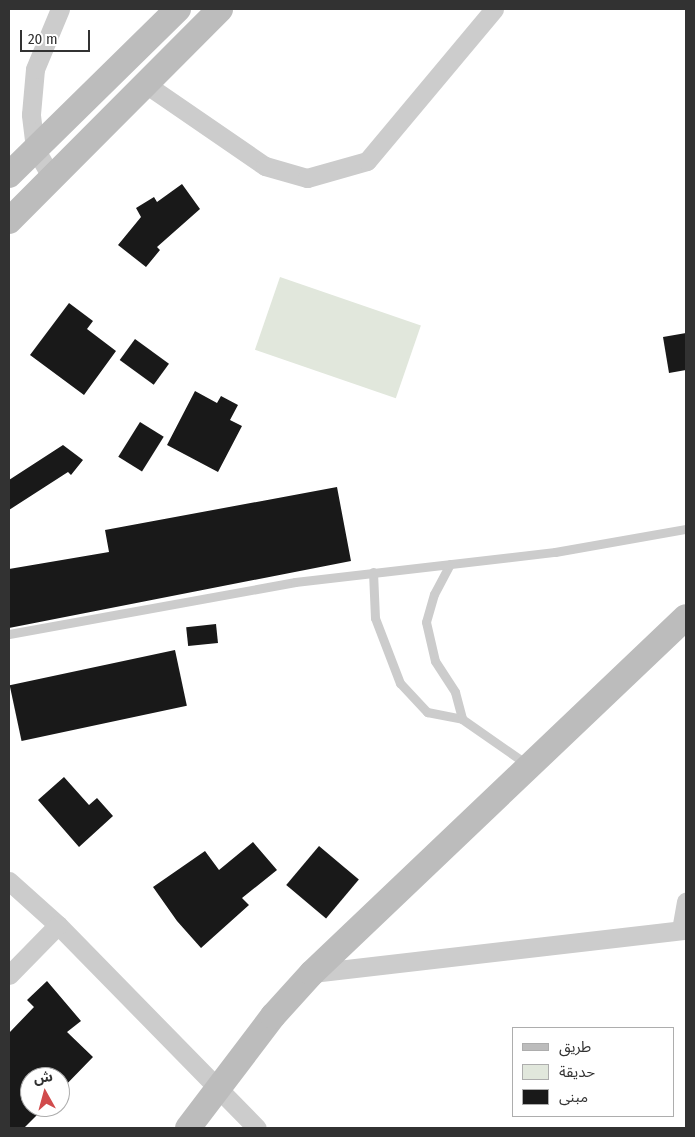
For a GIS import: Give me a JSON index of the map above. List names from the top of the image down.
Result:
{
  "legend": ["طريق", "حديقة", "مبنى"],
  "scale_bar": "20 m",
  "north": "top"
}
